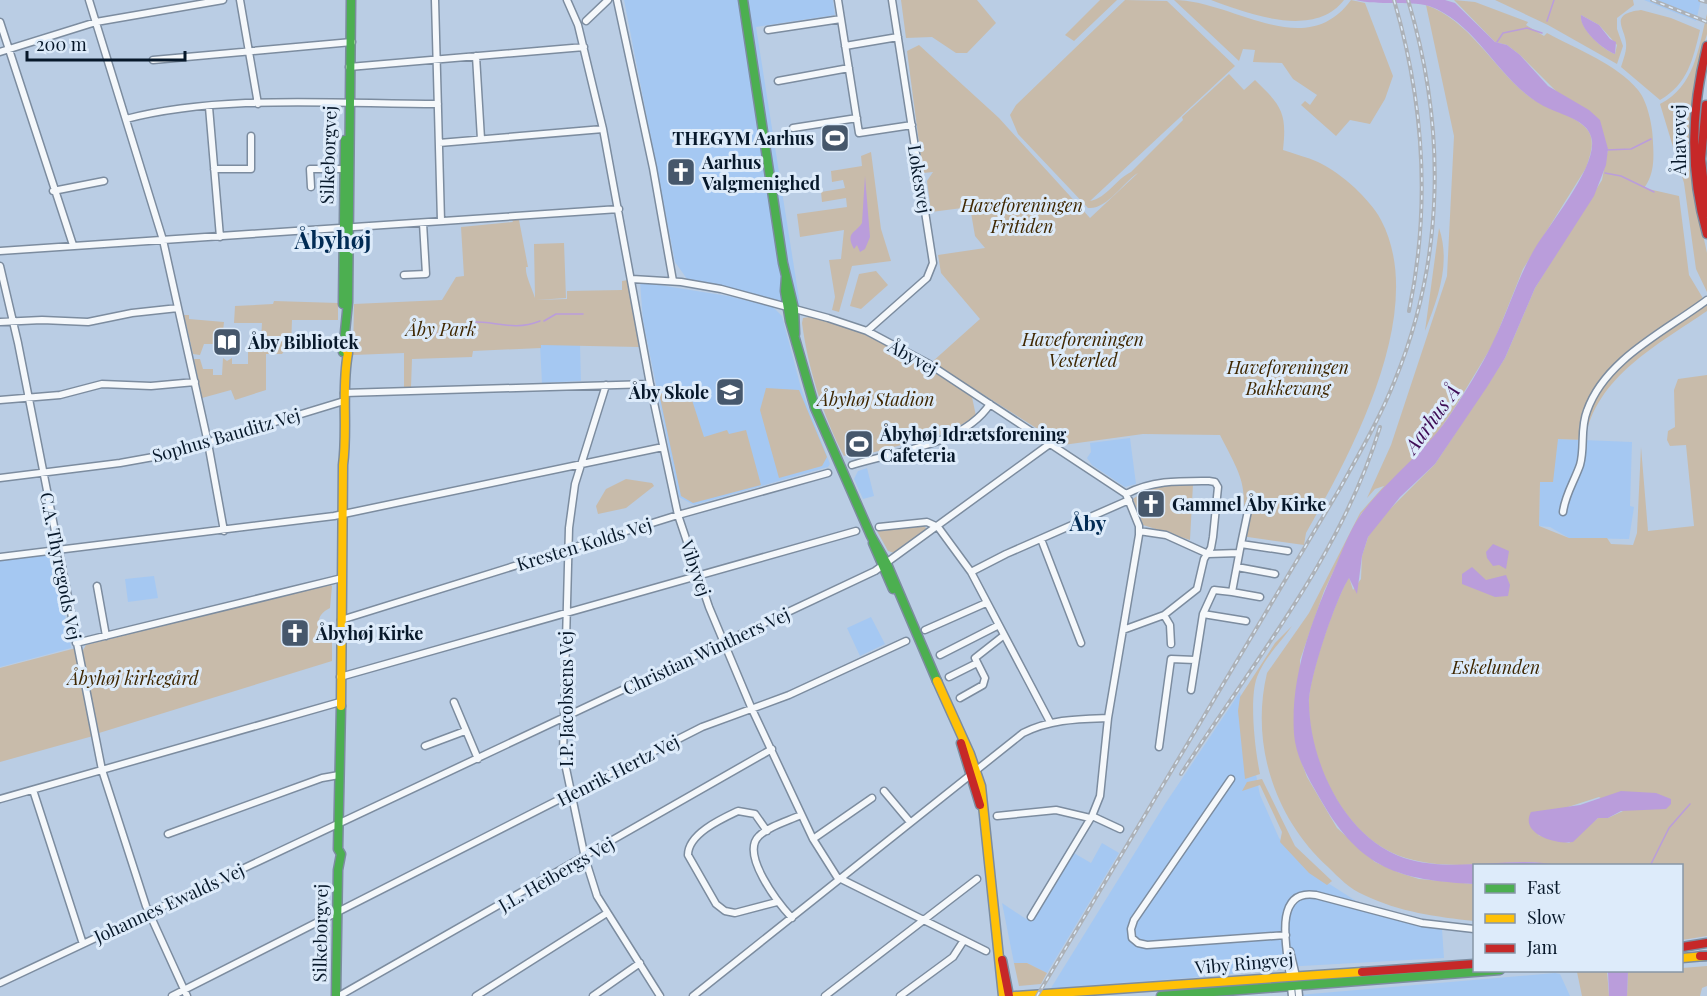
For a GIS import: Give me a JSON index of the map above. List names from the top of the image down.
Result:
{
  "streets": {
    "street": [
      "Åhavevej",
      "Silkeborgvej",
      "Lokesvej",
      "Åbyvej",
      "Sophus Bauditz Vej",
      "Kresten Kolds Vej",
      "C.A. Thyregods Vej",
      "Vibyvej",
      "Christian Winthers Vej",
      "I.P. Jacobsens Vej",
      "Henrik Hertz Vej",
      "J.L. Heibergs Vej",
      "Johannes Ewalds Vej",
      "Viby Ringvej"
    ]
  },
  "crossings": [
    ["Silkeborgvej", "Sophus Bauditz Vej"],
    ["Silkeborgvej", "Kresten Kolds Vej"],
    ["Silkeborgvej", "Christian Winthers Vej"],
    ["Silkeborgvej", "Henrik Hertz Vej"],
    ["Silkeborgvej", "J.L. Heibergs Vej"],
    ["Silkeborgvej", "Johannes Ewalds Vej"],
    ["Lokesvej", "Åbyvej"],
    ["Åbyvej", "Vibyvej"],
    ["Åbyvej", "Christian Winthers Vej"],
    ["Sophus Bauditz Vej", "C.A. Thyregods Vej"],
    ["Sophus Bauditz Vej", "Vibyvej"],
    ["Sophus Bauditz Vej", "I.P. Jacobsens Vej"],
    ["Kresten Kolds Vej", "Vibyvej"],
    ["Kresten Kolds Vej", "I.P. Jacobsens Vej"],
    ["C.A. Thyregods Vej", "Henrik Hertz Vej"],
    ["C.A. Thyregods Vej", "Johannes Ewalds Vej"],
    ["Vibyvej", "Christian Winthers Vej"],
    ["Vibyvej", "Henrik Hertz Vej"],
    ["Vibyvej", "J.L. Heibergs Vej"],
    ["Christian Winthers Vej", "I.P. Jacobsens Vej"],
    ["Christian Winthers Vej", "Johannes Ewalds Vej"],
    ["I.P. Jacobsens Vej", "Henrik Hertz Vej"],
    ["I.P. Jacobsens Vej", "J.L. Heibergs Vej"]
  ],
  "districts": ["Åbyhøj", "Åby"],
  "water": ["Aarhus Å"],
  "parks": [
    "Haveforeningen Fritiden",
    "Åby Park",
    "Haveforeningen Vesterled",
    "Haveforeningen Bakkevang",
    "Åbyhøj Stadion",
    "Eskelunden",
    "Åbyhøj kirkegård"
  ],
  "places": {
    "sports": ["THEGYM Aarhus", "Åbyhøj Idrætsforening Cafeteria"],
    "church": ["Aarhus Valgmenighed", "Gammel Åby Kirke", "Åbyhøj Kirke"],
    "library": ["Åby Bibliotek"],
    "school or university": ["Åby Skole"]
  },
  "legend": ["Fast", "Slow", "Jam"],
  "scale_bar": "200 m"
}
